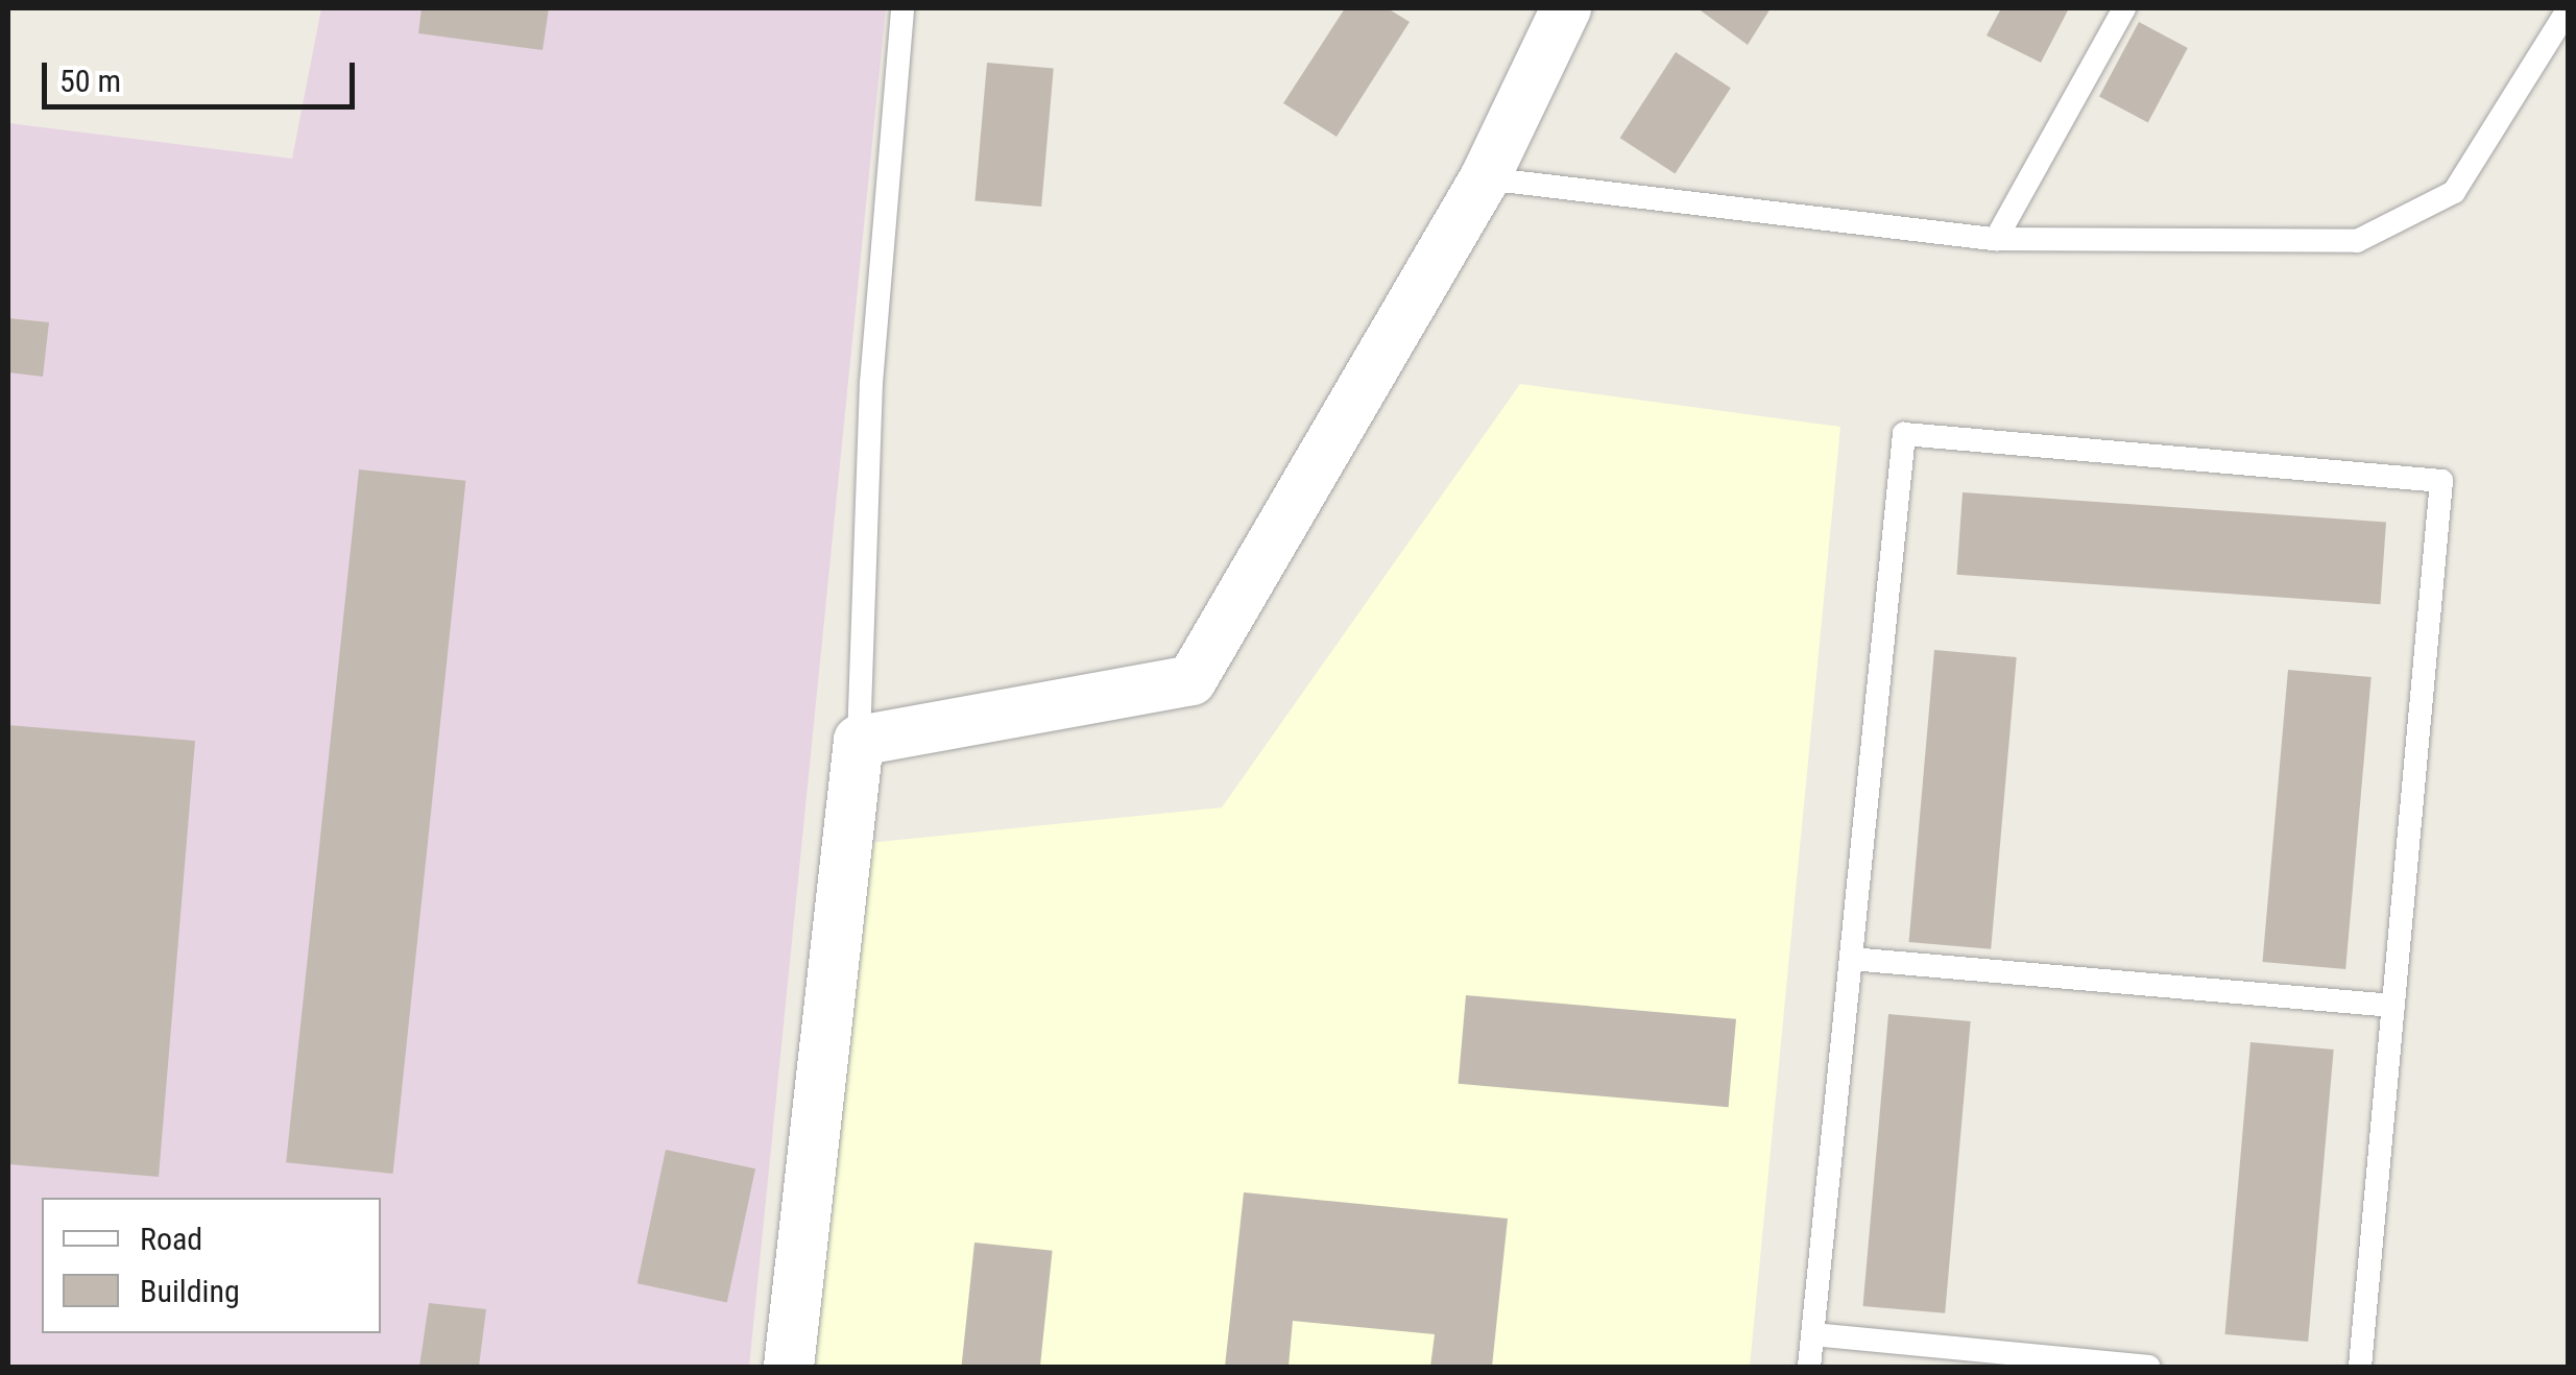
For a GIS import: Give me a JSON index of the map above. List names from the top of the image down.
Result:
{
  "legend": ["Road", "Building"],
  "scale_bar": "50 m"
}
